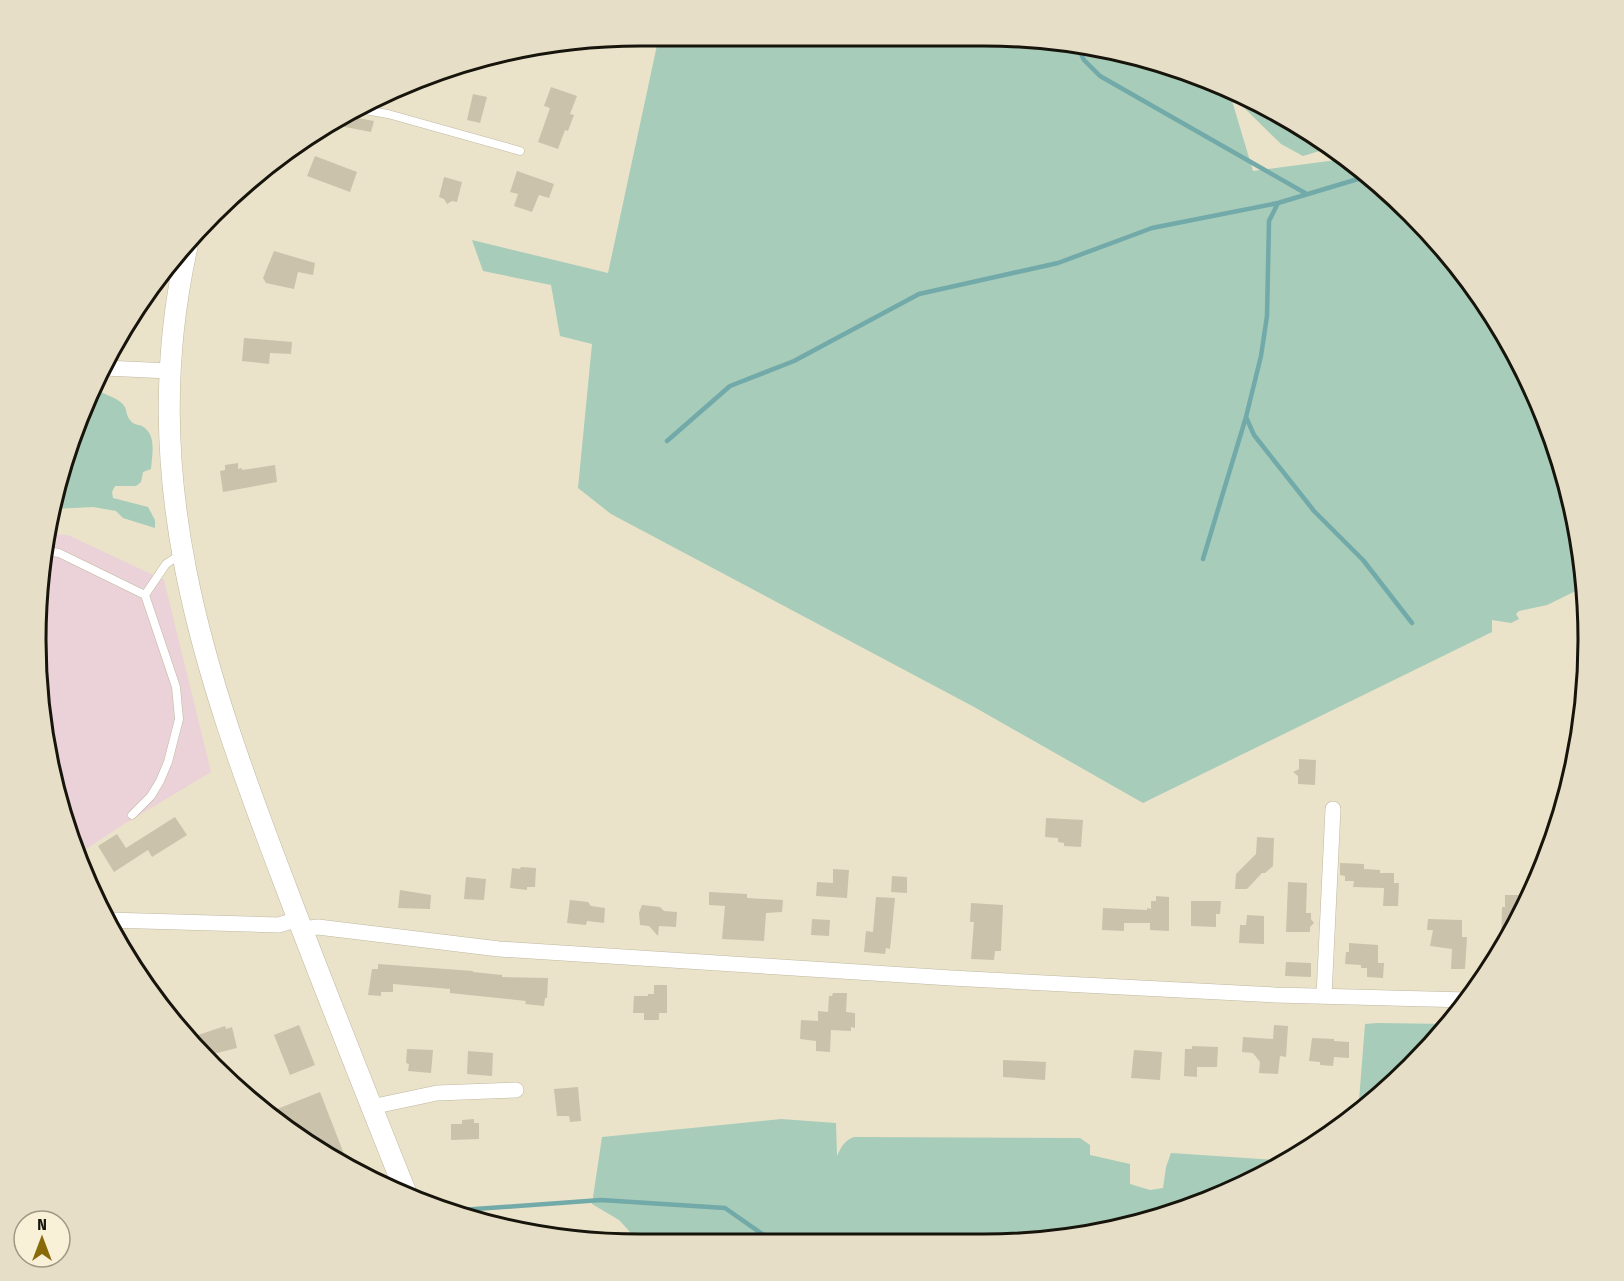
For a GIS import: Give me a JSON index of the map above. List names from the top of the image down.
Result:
{
  "north": "top"
}
